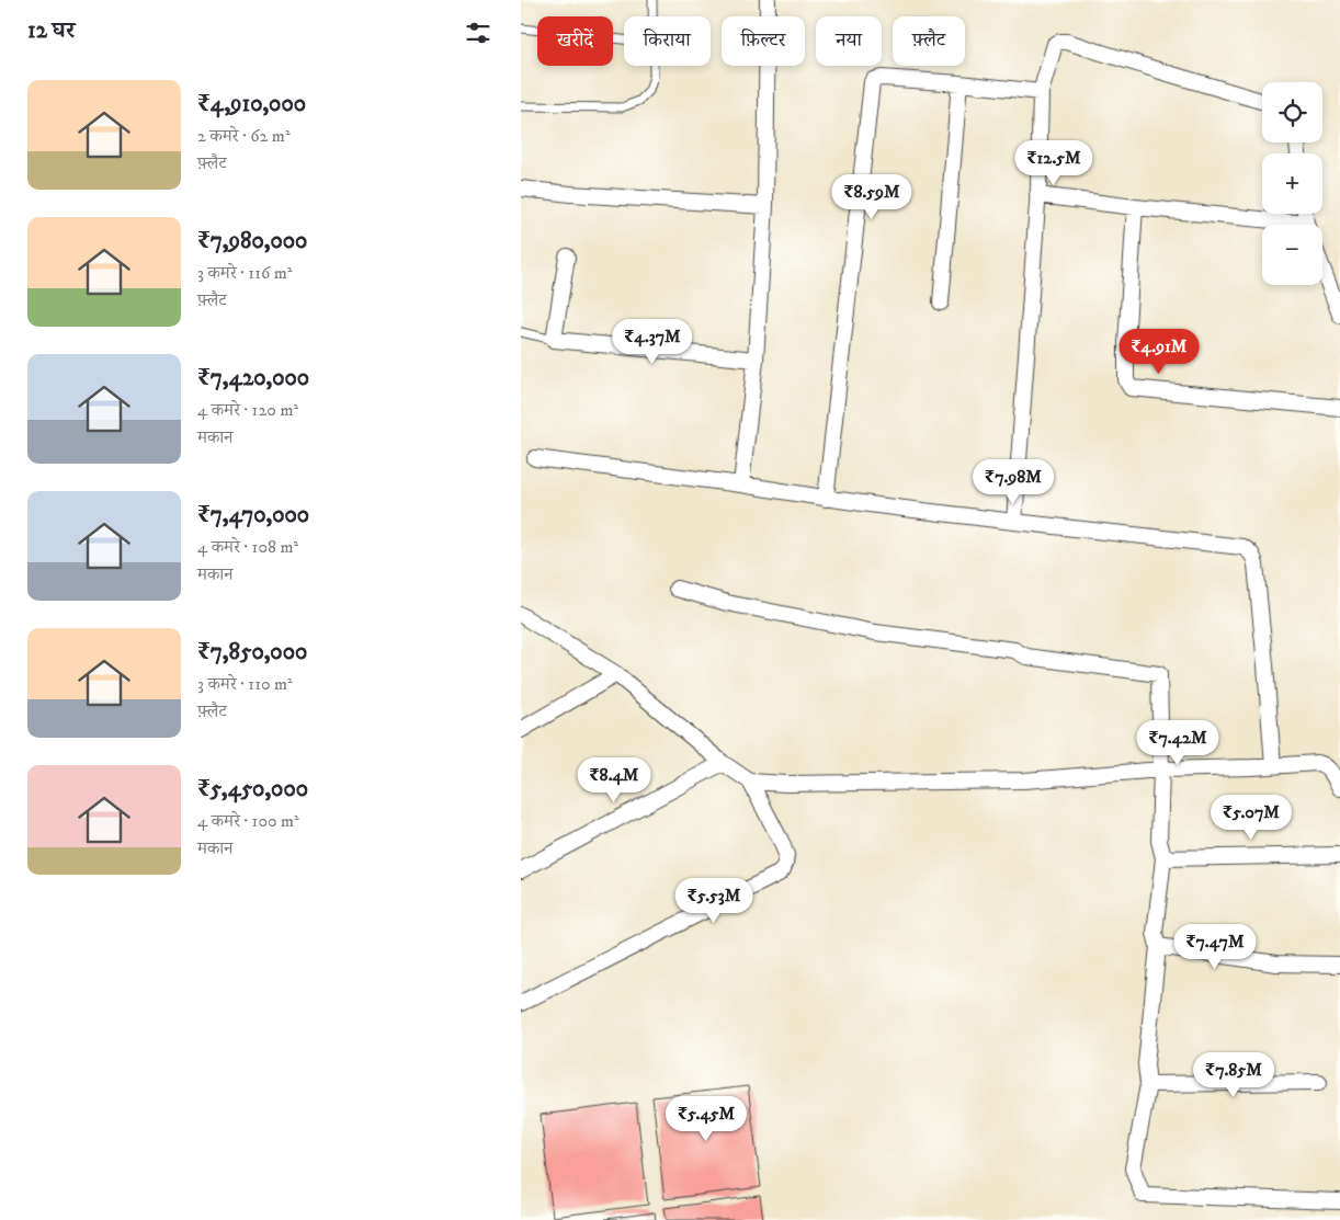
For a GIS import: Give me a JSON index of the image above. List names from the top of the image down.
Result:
{
  "page": {
    "heading": "12 घर",
    "chip": [
      "खरीदें",
      "किराया",
      "फ़िल्टर",
      "नया",
      "फ़्लैट"
    ],
    "list": [
      {
        "name": "₹4,910,000",
        "note": "2 कमरे · 62 m² · फ़्लैट"
      },
      {
        "name": "₹7,980,000",
        "note": "3 कमरे · 116 m² · फ़्लैट"
      },
      {
        "name": "₹7,420,000",
        "note": "4 कमरे · 120 m² · मकान"
      },
      {
        "name": "₹7,470,000",
        "note": "4 कमरे · 108 m² · मकान"
      },
      {
        "name": "₹7,850,000",
        "note": "3 कमरे · 110 m² · फ़्लैट"
      },
      {
        "name": "₹5,450,000",
        "note": "4 कमरे · 100 m² · मकान"
      }
    ],
    "map_buttons": ["+", "−"],
    "price": [
      "₹12.5M",
      "₹8.59M",
      "₹4.37M",
      "₹4.91M",
      "₹7.98M",
      "₹7.42M",
      "₹8.4M",
      "₹5.07M",
      "₹5.53M",
      "₹7.47M",
      "₹7.85M",
      "₹5.45M"
    ]
  }
}
